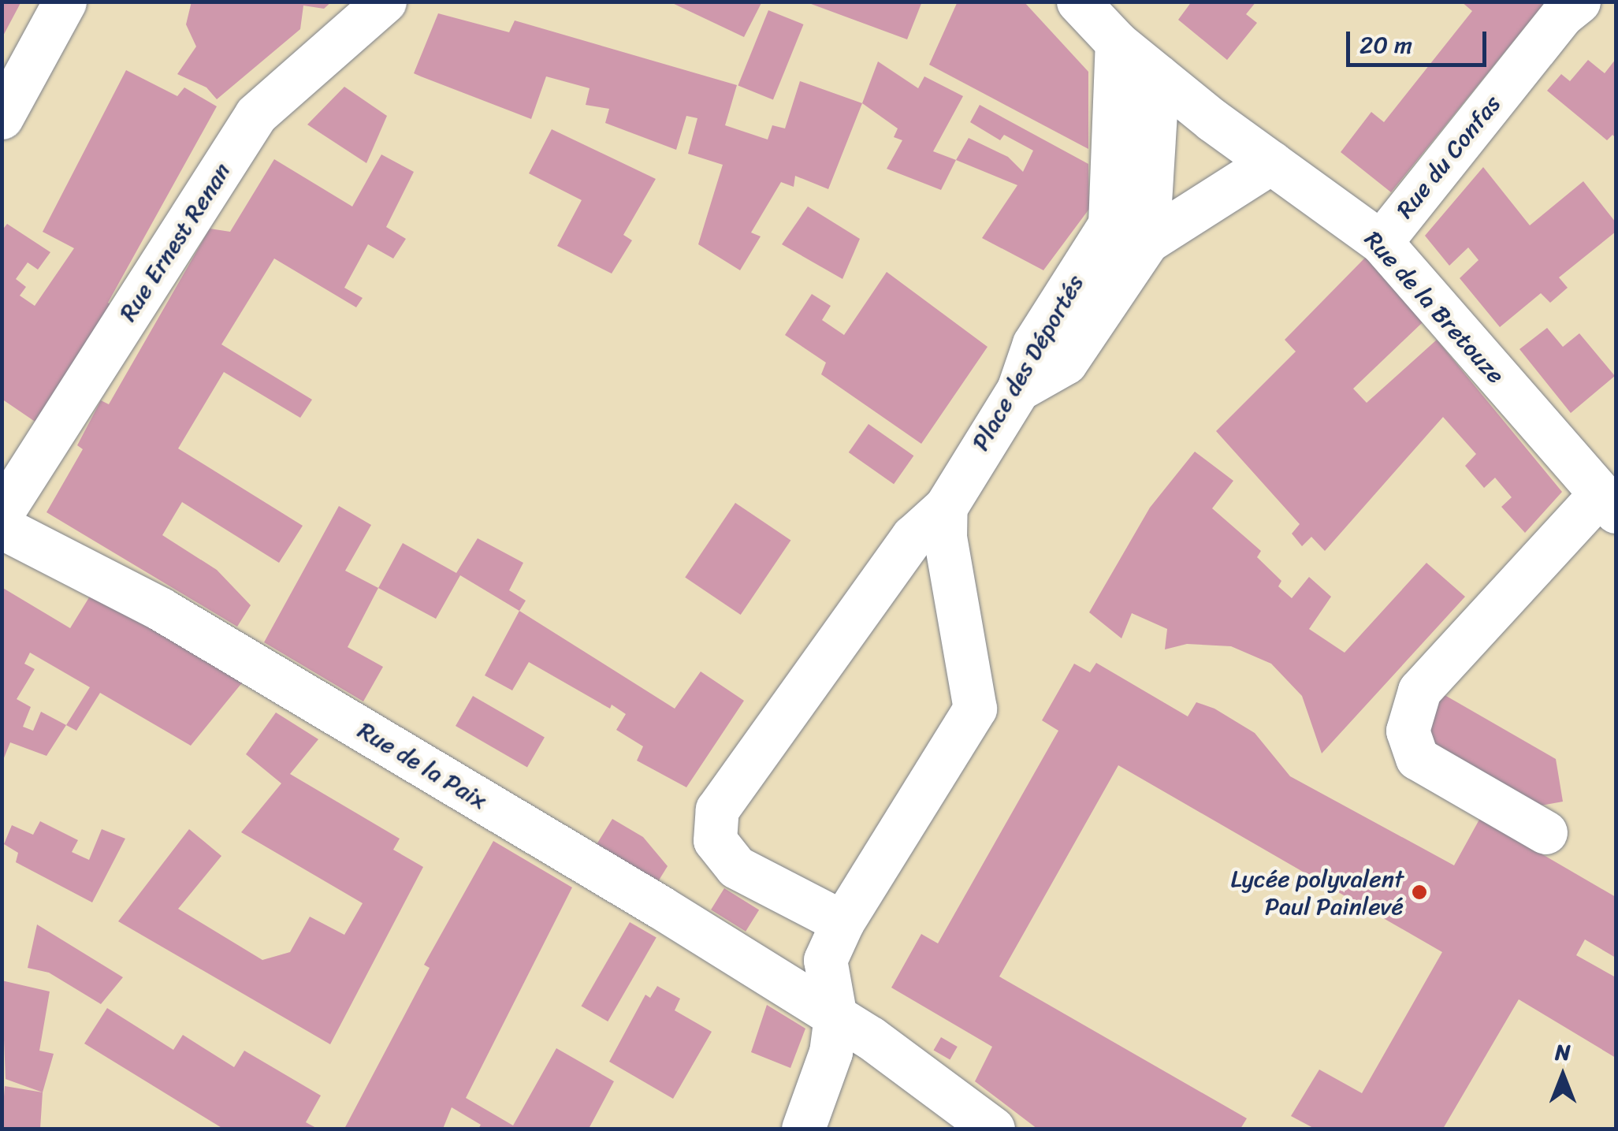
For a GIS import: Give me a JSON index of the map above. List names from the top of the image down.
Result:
{
  "streets": {
    "street": [
      "Rue du Confas",
      "Rue Ernest Renan",
      "Rue de la Bretouze",
      "Place des Déportés",
      "Rue de la Paix"
    ]
  },
  "crossings": [
    ["Rue du Confas", "Rue de la Bretouze"],
    ["Rue de la Bretouze", "Place des Déportés"]
  ],
  "places": ["Lycée polyvalent Paul Painlevé"],
  "scale_bar": "20 m",
  "north": "top"
}
